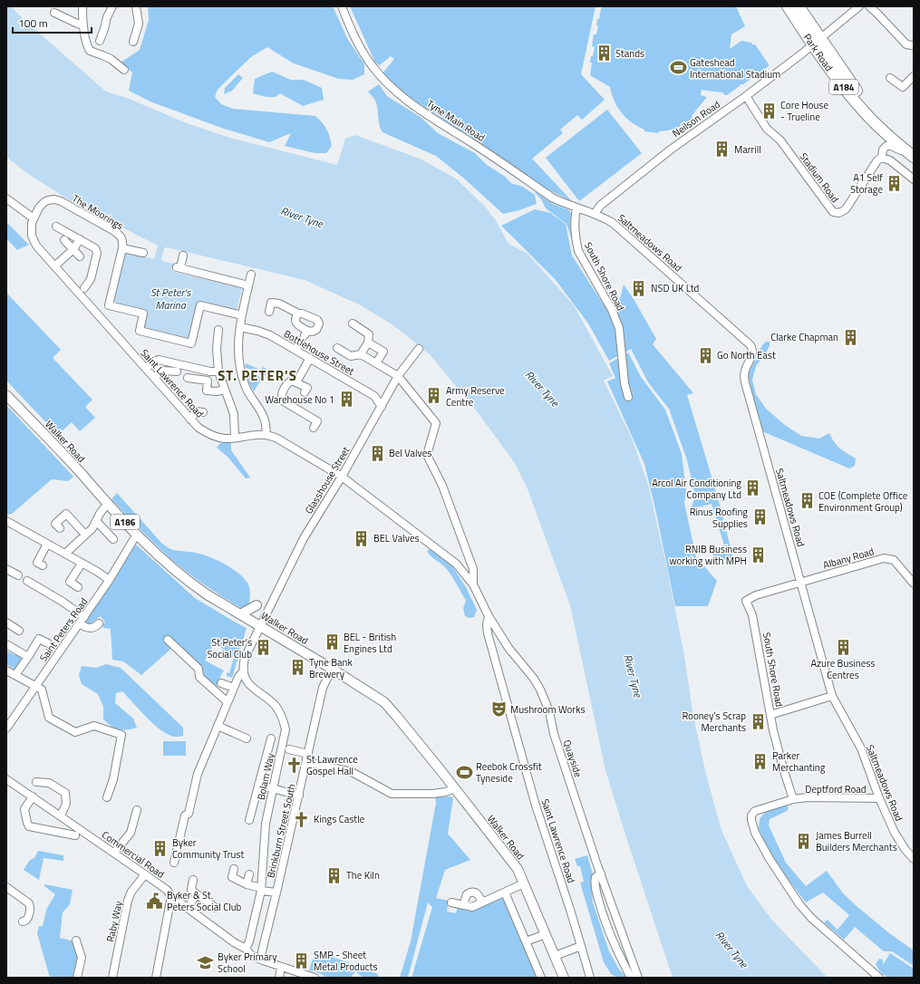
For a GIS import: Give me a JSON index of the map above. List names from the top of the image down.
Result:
{
  "streets": {
    "highway": ["Park Road", "A184"],
    "main road": ["Walker Road", "A186"],
    "street": [
      "Neilson Road",
      "Tyne Main Road",
      "Stadium Road",
      "The Moorings",
      "Saltmeadows Road",
      "South Shore Road",
      "Bottlehouse Street",
      "Saint Lawrence Road",
      "Glasshouse Street",
      "Albany Road",
      "Saint Peters Road",
      "Quayside",
      "Bolam Way",
      "Deptford Road",
      "Brinkburn Street South",
      "Commercial Road",
      "Raby Way"
    ]
  },
  "crossings": [
    ["Park Road", "Neilson Road"],
    ["Neilson Road", "Tyne Main Road"],
    ["Neilson Road", "Stadium Road"],
    ["Neilson Road", "Saltmeadows Road"],
    ["Tyne Main Road", "Saltmeadows Road"],
    ["Tyne Main Road", "South Shore Road"],
    ["The Moorings", "Saint Lawrence Road"],
    ["Saltmeadows Road", "South Shore Road"],
    ["Saltmeadows Road", "Albany Road"],
    ["Saltmeadows Road", "Deptford Road"],
    ["South Shore Road", "Albany Road"],
    ["South Shore Road", "Deptford Road"],
    ["Bottlehouse Street", "Glasshouse Street"],
    ["Saint Lawrence Road", "Quayside"],
    ["Walker Road", "Glasshouse Street"],
    ["Walker Road", "Brinkburn Street South"],
    ["Glasshouse Street", "Quayside"],
    ["Bolam Way", "Brinkburn Street South"],
    ["Bolam Way", "Commercial Road"],
    ["Commercial Road", "Raby Way"]
  ],
  "districts": ["ST. PETER'S"],
  "water": ["River Tyne", "St Peter's Marina"],
  "places": {
    "building": [
      "Stands",
      "Core House - Trueline",
      "Marrill",
      "A1 Self Storage",
      "NSD UK Ltd",
      "Clarke Chapman",
      "Go North East",
      "Army Reserve Centre",
      "Warehouse No 1",
      "Bel Valves",
      "Arcol Air Conditioning Company Ltd",
      "COE (Complete Office Environment Group)",
      "Rinus Roofing Supplies",
      "BEL Valves",
      "RNIB Business working with MPH",
      "BEL - British Engines Ltd",
      "Azure Business Centres",
      "St Peter's Social Club",
      "Tyne Bank Brewery",
      "Rooney's Scrap Merchants",
      "Parker Merchanting",
      "James Burrell Builders Merchants",
      "Byker Community Trust",
      "The Kiln",
      "SMP - Sheet Metal Products"
    ],
    "sports": ["Gateshead International Stadium", "Reebok Crossfit Tyneside"],
    "theatre": ["Mushroom Works"],
    "church": ["St Lawrence Gospel Hall", "Kings Castle"],
    "public building": ["Byker & St. Peters Social Club"],
    "school or university": ["Byker Primary School"]
  },
  "scale_bar": "100 m"
}
